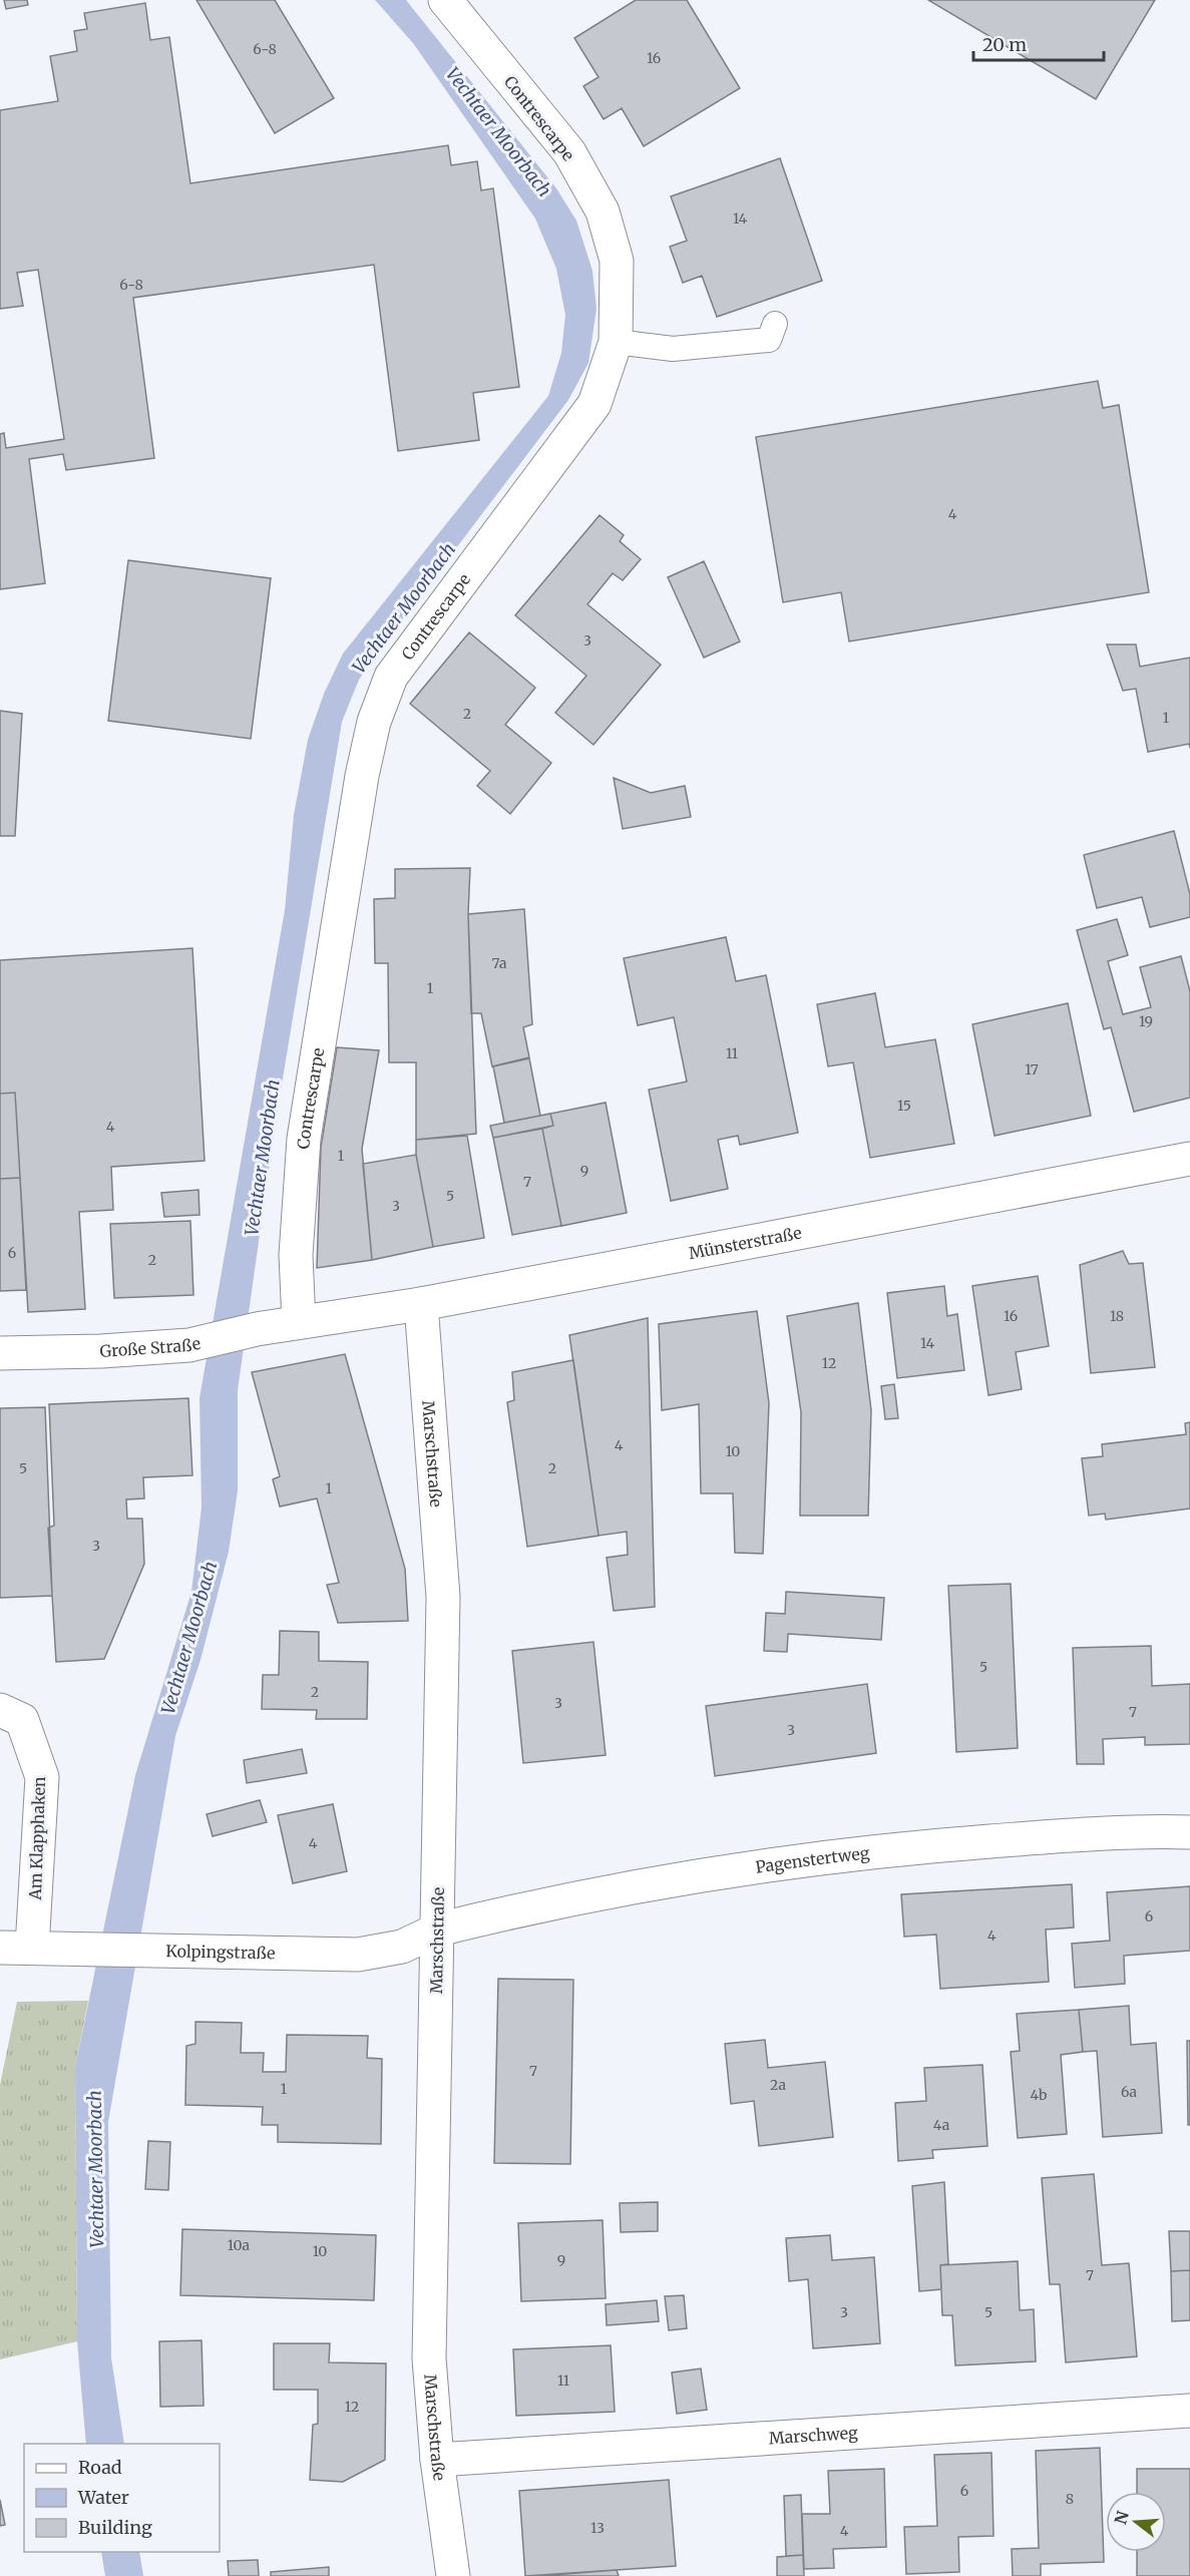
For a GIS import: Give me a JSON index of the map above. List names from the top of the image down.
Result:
{
  "streets": {
    "street": [
      "Contrescarpe",
      "Münsterstraße",
      "Große Straße",
      "Marschstraße",
      "Am Klapphaken",
      "Pagenstertweg",
      "Kolpingstraße",
      "Marschweg"
    ]
  },
  "crossings": [
    ["Contrescarpe", "Münsterstraße"],
    ["Contrescarpe", "Große Straße"],
    ["Münsterstraße", "Große Straße"],
    ["Münsterstraße", "Marschstraße"],
    ["Marschstraße", "Pagenstertweg"],
    ["Marschstraße", "Kolpingstraße"],
    ["Marschstraße", "Marschweg"],
    ["Am Klapphaken", "Kolpingstraße"],
    ["Pagenstertweg", "Kolpingstraße"]
  ],
  "water": ["Vechtaer Moorbach"],
  "house_numbers": [
    "6-8",
    "16",
    "14",
    "6-8",
    "4",
    "3",
    "2",
    "1",
    "7a",
    "1",
    "19",
    "11",
    "17",
    "15",
    "4",
    "1",
    "9",
    "7",
    "5",
    "3",
    "6",
    "2",
    "16",
    "18",
    "14",
    "12",
    "4",
    "10",
    "5",
    "2",
    "1",
    "3",
    "5",
    "2",
    "3",
    "7",
    "3",
    "4",
    "6",
    "4",
    "7",
    "2a",
    "1",
    "6a",
    "4b",
    "4a",
    "10a",
    "10",
    "9",
    "7",
    "3",
    "5",
    "11",
    "12",
    "6",
    "8",
    "13",
    "4"
  ],
  "legend": ["Road", "Water", "Building"],
  "scale_bar": "20 m",
  "north": "left"
}
